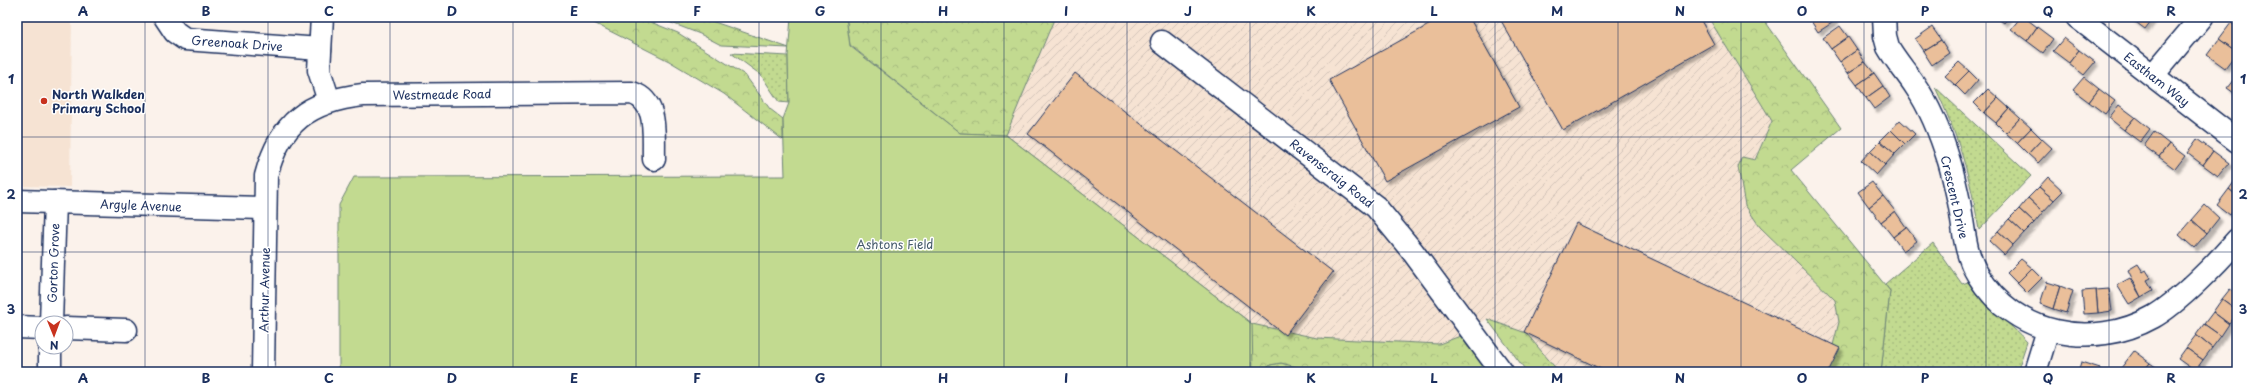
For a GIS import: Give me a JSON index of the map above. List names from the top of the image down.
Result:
{
  "streets": {
    "street": [
      "Greenoak Drive",
      "Eastham Way",
      "Westmeade Road",
      "Ravenscraig Road",
      "Crescent Drive",
      "Argyle Avenue",
      "Gorton Grove",
      "Arthur Avenue"
    ]
  },
  "crossings": [
    ["Westmeade Road", "Argyle Avenue"],
    ["Westmeade Road", "Arthur Avenue"],
    ["Argyle Avenue", "Gorton Grove"],
    ["Argyle Avenue", "Arthur Avenue"]
  ],
  "parks": ["Ashtons Field"],
  "places": ["North Walkden Primary School"],
  "north": "bottom",
  "grid": {
    "columns": [
      "A",
      "B",
      "C",
      "D",
      "E",
      "F",
      "G",
      "H",
      "I",
      "J",
      "K",
      "L",
      "M",
      "N",
      "O",
      "P",
      "Q",
      "R"
    ],
    "rows": ["1", "2", "3"]
  }
}
